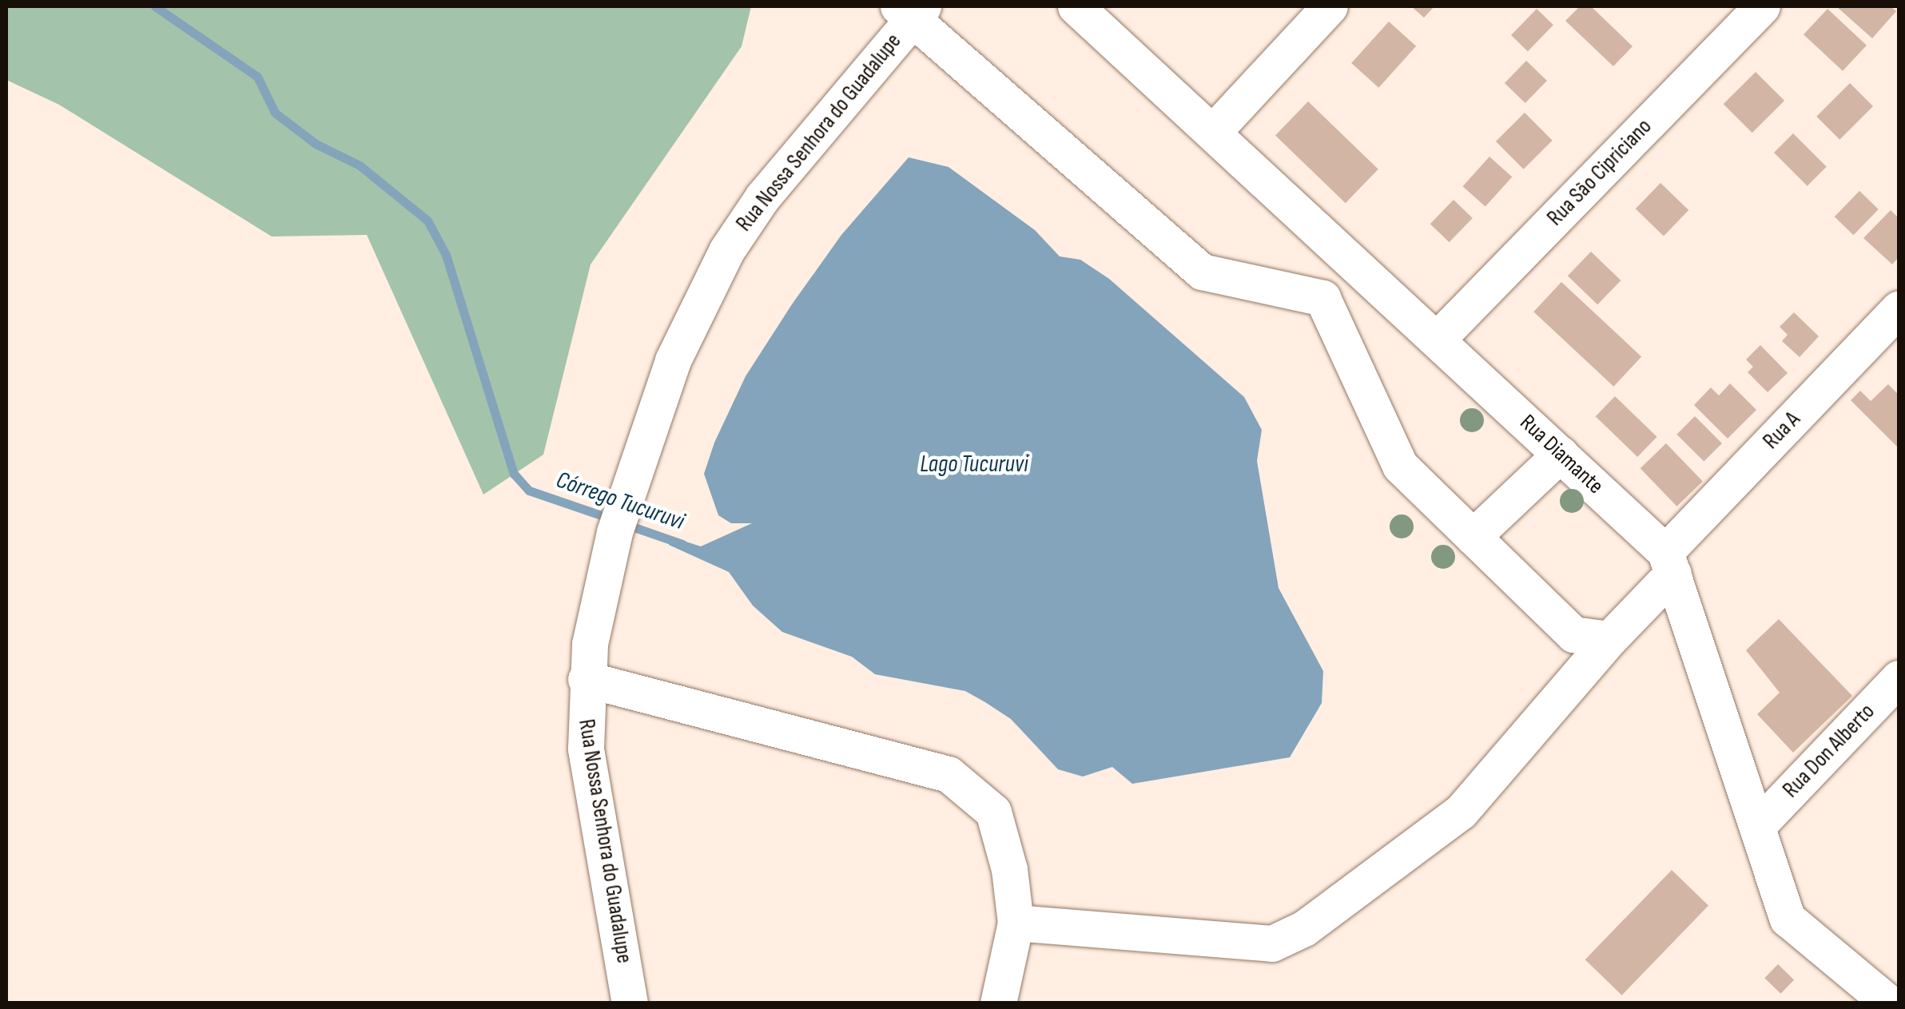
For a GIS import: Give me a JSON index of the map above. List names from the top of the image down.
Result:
{
  "streets": {
    "street": [
      "Rua Nossa Senhora do Guadalupe",
      "Rua São Cipriciano",
      "Rua A",
      "Rua Diamante",
      "Rua Don Alberto"
    ]
  },
  "crossings": [
    ["Rua São Cipriciano", "Rua Diamante"],
    ["Rua A", "Rua Diamante"],
    ["Rua Diamante", "Rua Don Alberto"]
  ],
  "water": ["Lago Tucuruvi", "Córrego Tucuruvi"]
}
